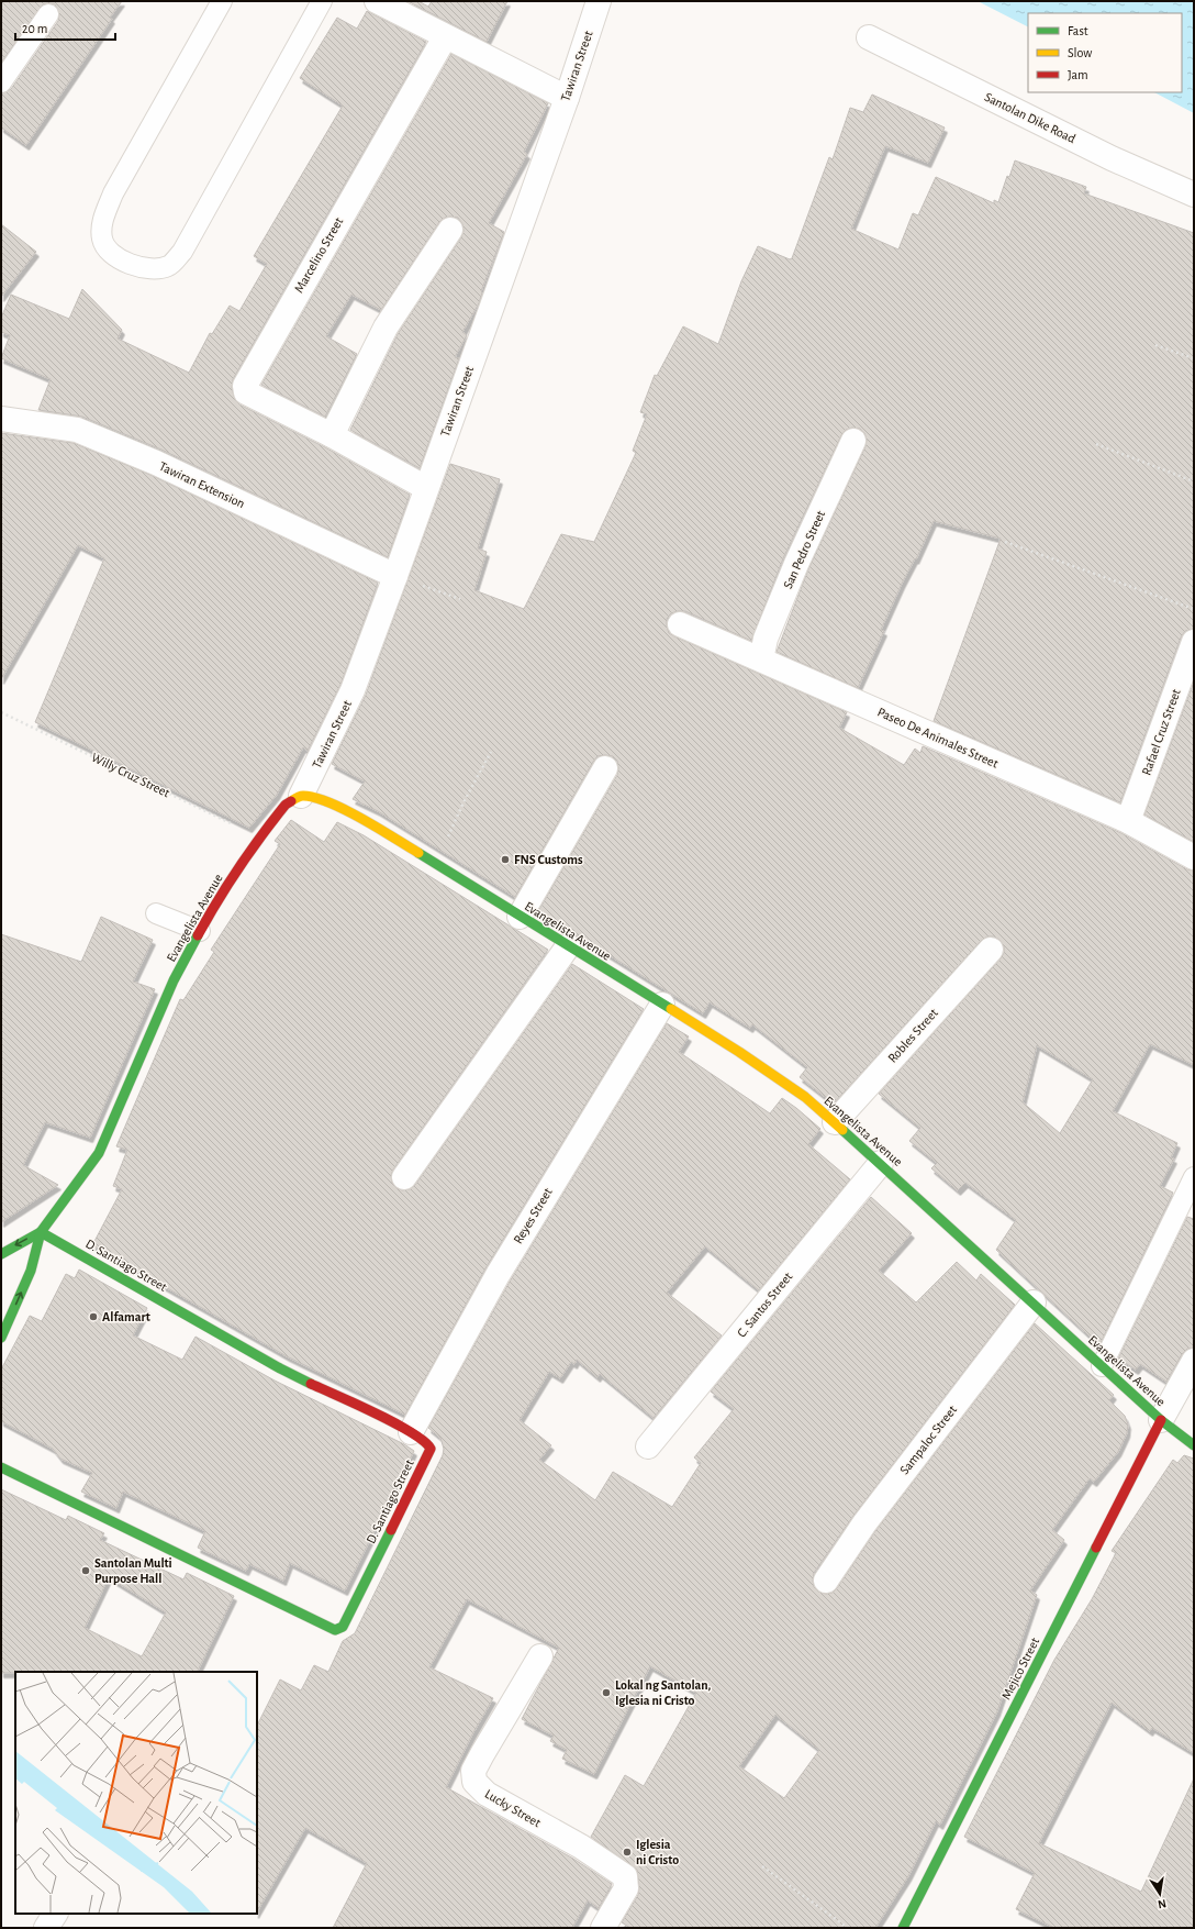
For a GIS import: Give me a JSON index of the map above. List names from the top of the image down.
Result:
{
  "streets": {
    "street": [
      "Tawiran Street",
      "Santolan Dike Road",
      "Marcelino Street",
      "Tawiran Extension",
      "San Pedro Street",
      "Rafael Cruz Street",
      "Paseo De Animales Street",
      "Evangelista Avenue",
      "Robles Street",
      "Reyes Street",
      "D. Santiago Street",
      "C. Santos Street",
      "Sampaloc Street",
      "Mejico Street",
      "Lucky Street"
    ],
    "path": ["Willy Cruz Street"]
  },
  "crossings": [
    ["Tawiran Street", "Marcelino Street"],
    ["Tawiran Street", "Tawiran Extension"],
    ["Tawiran Street", "Evangelista Avenue"],
    ["San Pedro Street", "Paseo De Animales Street"],
    ["Rafael Cruz Street", "Paseo De Animales Street"],
    ["Willy Cruz Street", "Evangelista Avenue"],
    ["Evangelista Avenue", "Robles Street"],
    ["Evangelista Avenue", "Reyes Street"],
    ["Evangelista Avenue", "D. Santiago Street"],
    ["Evangelista Avenue", "C. Santos Street"],
    ["Evangelista Avenue", "Sampaloc Street"],
    ["Evangelista Avenue", "Mejico Street"],
    ["Reyes Street", "D. Santiago Street"]
  ],
  "places": [
    "FNS Customs",
    "Alfamart",
    "Santolan Multi Purpose Hall",
    "Lokal ng Santolan, Iglesia ni Cristo",
    "Iglesia ni Cristo"
  ],
  "legend": ["Fast", "Slow", "Jam"],
  "scale_bar": "20 m",
  "north": "bottom"
}
